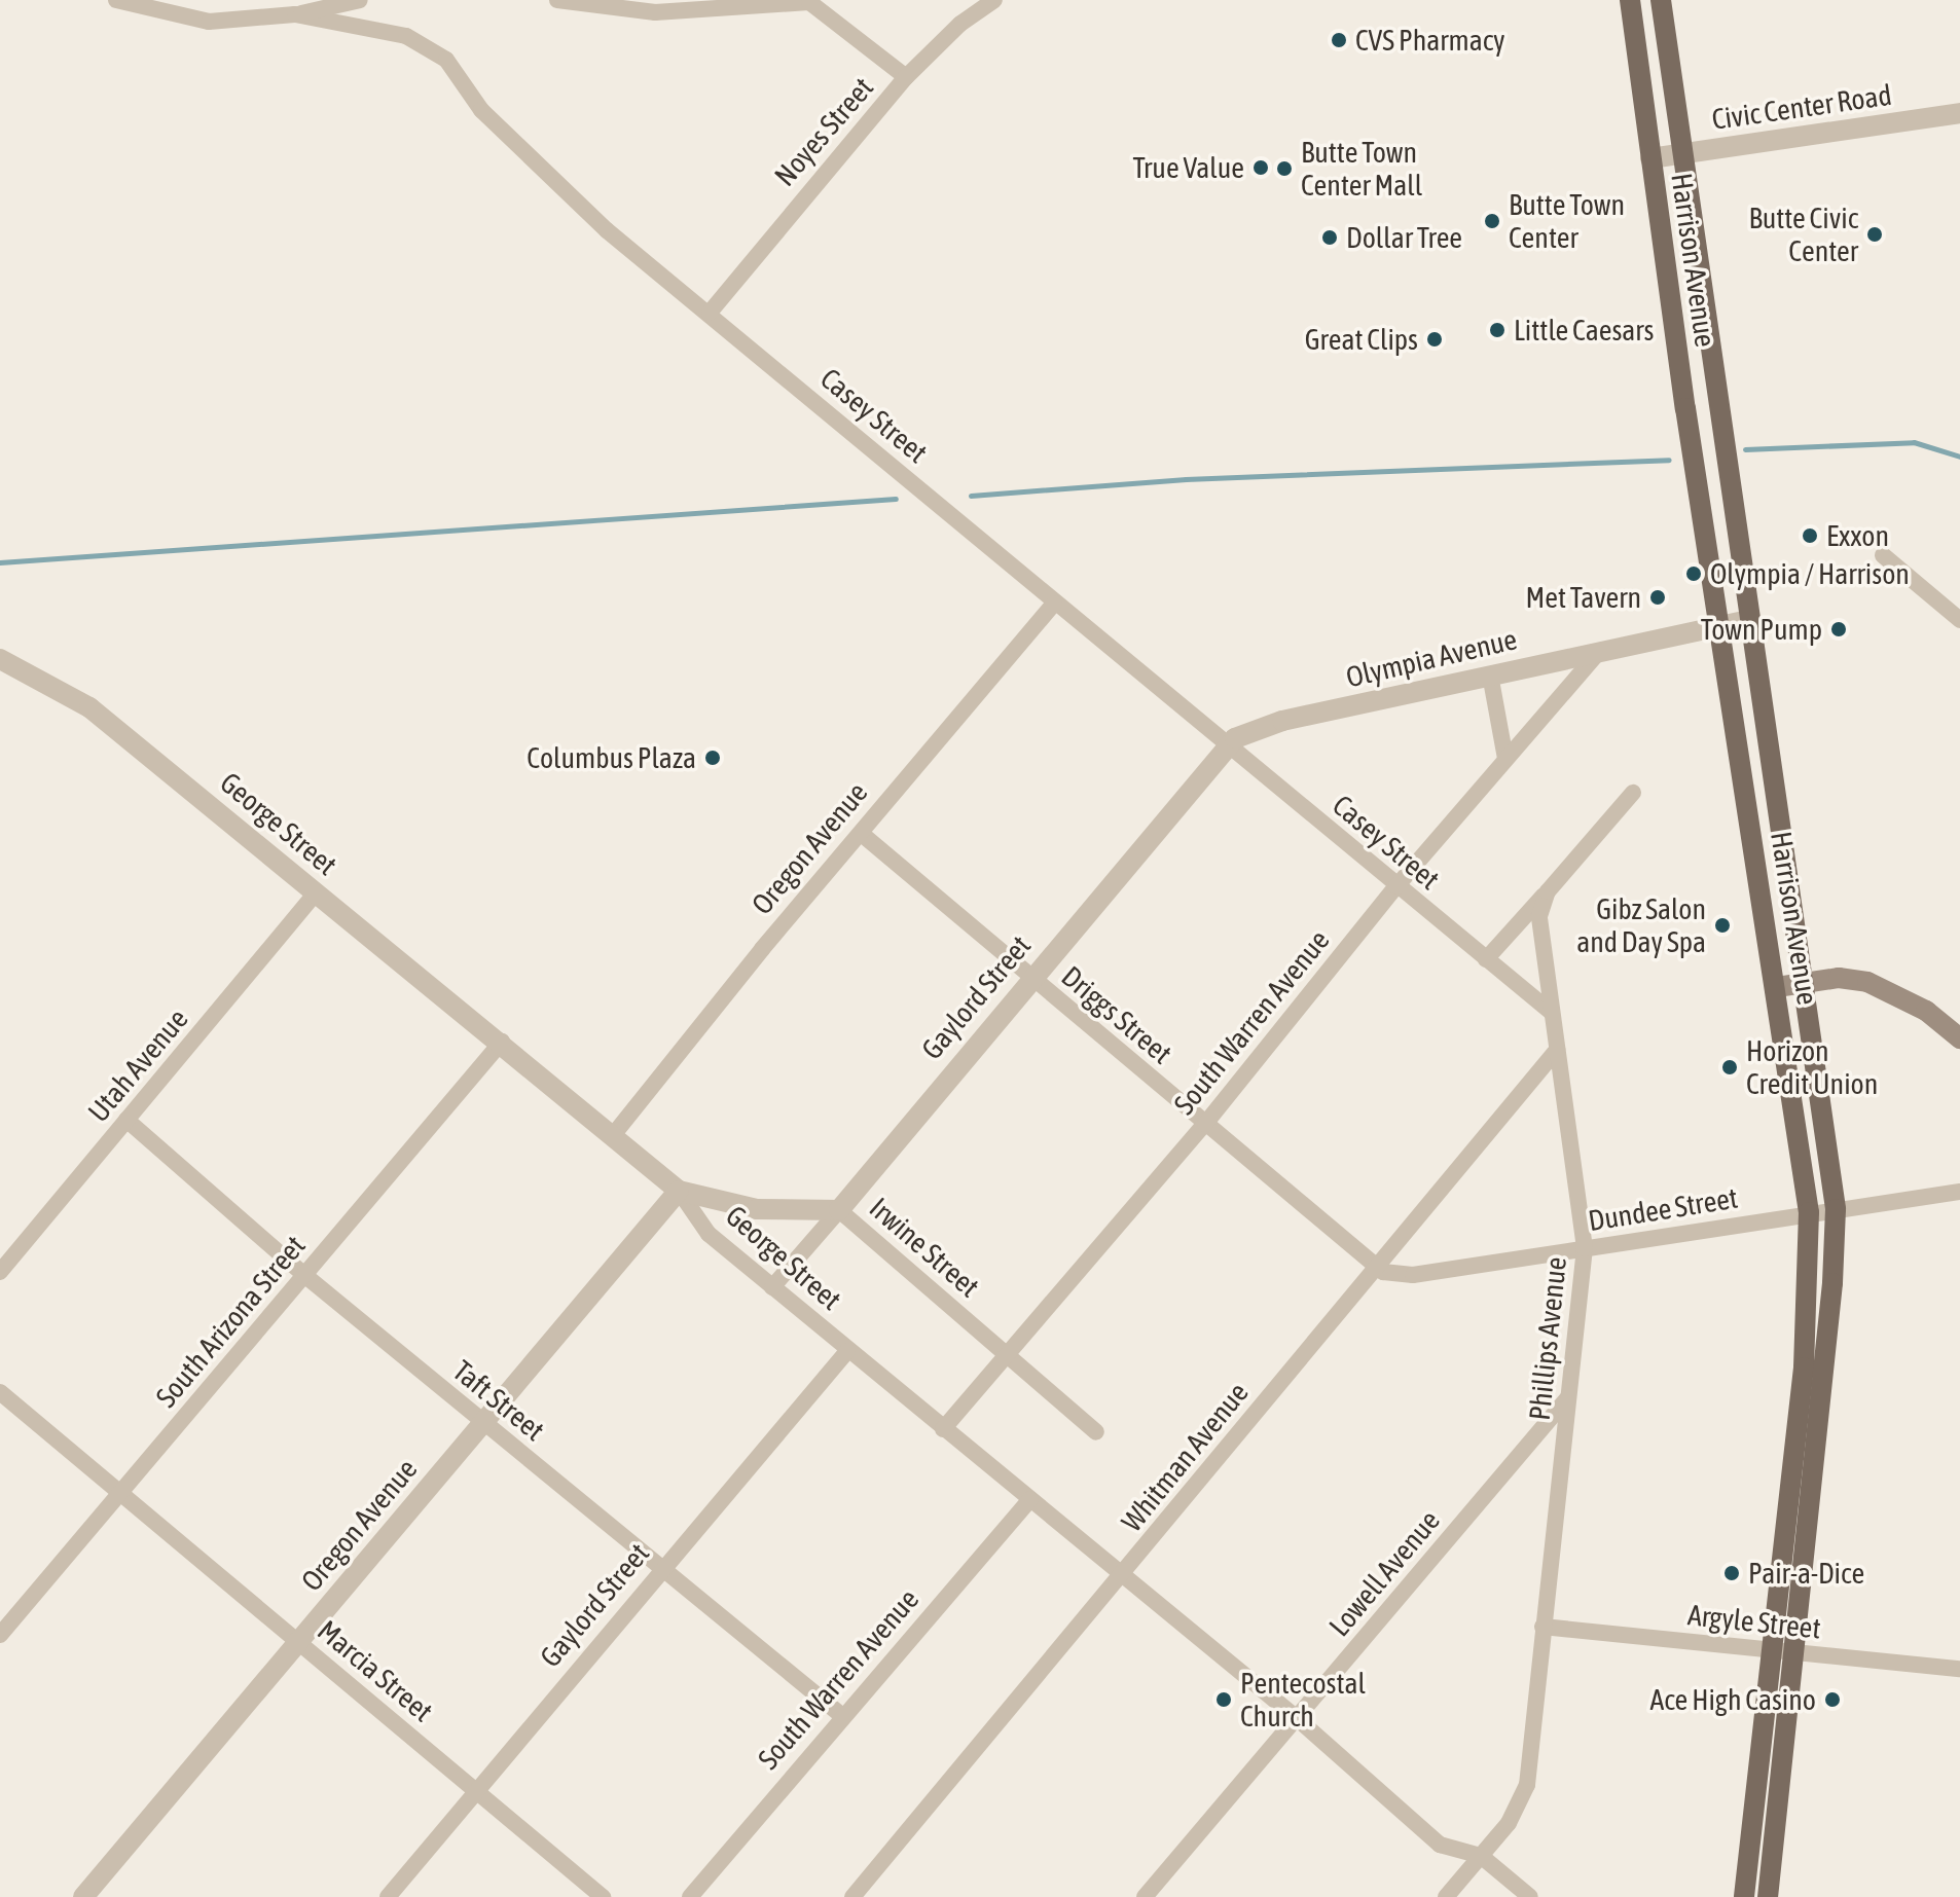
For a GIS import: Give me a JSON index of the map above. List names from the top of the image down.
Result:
{
  "streets": {
    "main road": ["Harrison Avenue"],
    "street": [
      "Civic Center Road",
      "Noyes Street",
      "Casey Street",
      "Olympia Avenue",
      "George Street",
      "Oregon Avenue",
      "Gaylord Street",
      "Driggs Street",
      "South Warren Avenue",
      "Utah Avenue",
      "Dundee Street",
      "Irwine Street",
      "South Arizona Street",
      "Phillips Avenue",
      "Taft Street",
      "Whitman Avenue",
      "Lowell Avenue",
      "Argyle Street",
      "Marcia Street"
    ]
  },
  "crossings": [
    ["Civic Center Road", "Harrison Avenue"],
    ["Noyes Street", "Casey Street"],
    ["Harrison Avenue", "Olympia Avenue"],
    ["Harrison Avenue", "Dundee Street"],
    ["Harrison Avenue", "Argyle Street"],
    ["Casey Street", "Olympia Avenue"],
    ["Casey Street", "Oregon Avenue"],
    ["Casey Street", "Gaylord Street"],
    ["Casey Street", "South Warren Avenue"],
    ["Casey Street", "Phillips Avenue"],
    ["Olympia Avenue", "Gaylord Street"],
    ["Olympia Avenue", "South Warren Avenue"],
    ["George Street", "Oregon Avenue"],
    ["George Street", "Gaylord Street"],
    ["George Street", "South Warren Avenue"],
    ["George Street", "Utah Avenue"],
    ["George Street", "Irwine Street"],
    ["George Street", "South Arizona Street"],
    ["George Street", "Phillips Avenue"],
    ["George Street", "Whitman Avenue"],
    ["George Street", "Lowell Avenue"],
    ["Oregon Avenue", "Driggs Street"],
    ["Oregon Avenue", "Irwine Street"],
    ["Oregon Avenue", "Taft Street"],
    ["Oregon Avenue", "Marcia Street"],
    ["Gaylord Street", "Driggs Street"],
    ["Gaylord Street", "Irwine Street"],
    ["Gaylord Street", "Taft Street"],
    ["Gaylord Street", "Marcia Street"],
    ["Driggs Street", "South Warren Avenue"],
    ["Driggs Street", "Dundee Street"],
    ["Driggs Street", "Whitman Avenue"],
    ["South Warren Avenue", "Irwine Street"],
    ["South Warren Avenue", "Taft Street"],
    ["Utah Avenue", "Taft Street"],
    ["Dundee Street", "Phillips Avenue"],
    ["Dundee Street", "Whitman Avenue"],
    ["South Arizona Street", "Taft Street"],
    ["South Arizona Street", "Marcia Street"],
    ["Phillips Avenue", "Whitman Avenue"],
    ["Phillips Avenue", "Lowell Avenue"],
    ["Phillips Avenue", "Argyle Street"]
  ],
  "places": [
    "CVS Pharmacy",
    "True Value",
    "Butte Town Center Mall",
    "Butte Town Center",
    "Butte Civic Center",
    "Dollar Tree",
    "Little Caesars",
    "Great Clips",
    "Exxon",
    "Olympia / Harrison",
    "Met Tavern",
    "Town Pump",
    "Columbus Plaza",
    "Gibz Salon and Day Spa",
    "Horizon Credit Union",
    "Pair-a-Dice",
    "Pentecostal Church",
    "Ace High Casino"
  ]
}
